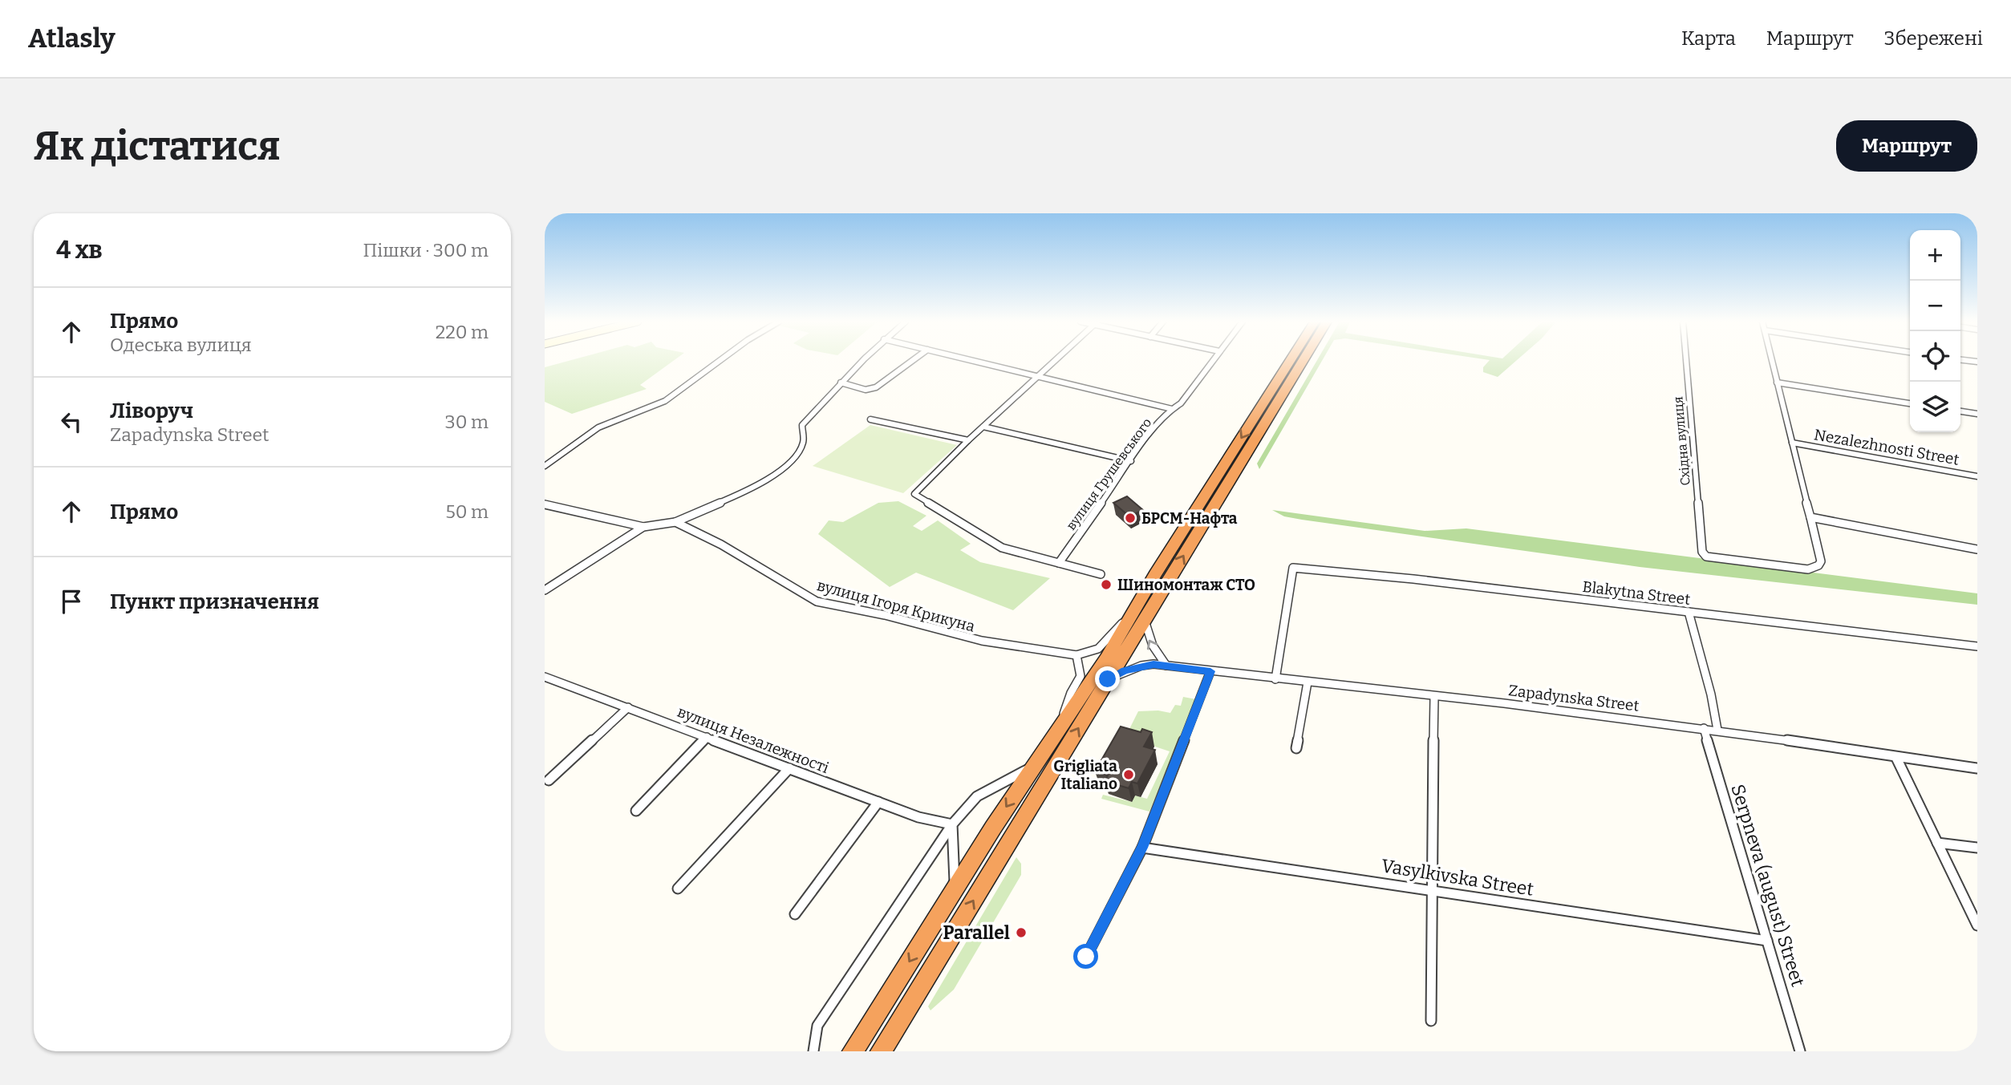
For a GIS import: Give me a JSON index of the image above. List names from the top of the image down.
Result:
{
  "streets": {
    "street": [
      "Східна вулиця",
      "Nezalezhnosti Street",
      "вулиця Грушевського",
      "Blakytna Street",
      "вулиця Ігоря Крикуна",
      "Zapadynska Street",
      "вулиця Незалежності",
      "Vasylkivska Street",
      "Serpneva (august) Street"
    ]
  },
  "crossings": [
    ["Blakytna Street", "Zapadynska Street"],
    ["Zapadynska Street", "Serpneva (august) Street"],
    ["Vasylkivska Street", "Serpneva (august) Street"]
  ],
  "places": [
    "БРСМ-Нафта",
    "Шиномонтаж СТО",
    "Grigliata Italiano",
    "Parallel"
  ],
  "page": {
    "header": "Atlasly",
    "nav": ["Карта", "Маршрут", "Збережені"],
    "buttons": "Маршрут",
    "title": "Як дістатися",
    "heading": ["4 хв", "Пішки · 300 m"],
    "map_buttons": ["+", "−"],
    "list": [
      ["Прямо", "Одеська вулиця", "220 m"],
      ["Ліворуч", "Zapadynska Street", "30 m"],
      ["Прямо", "50 m"],
      "Пункт призначення"
    ]
  }
}
